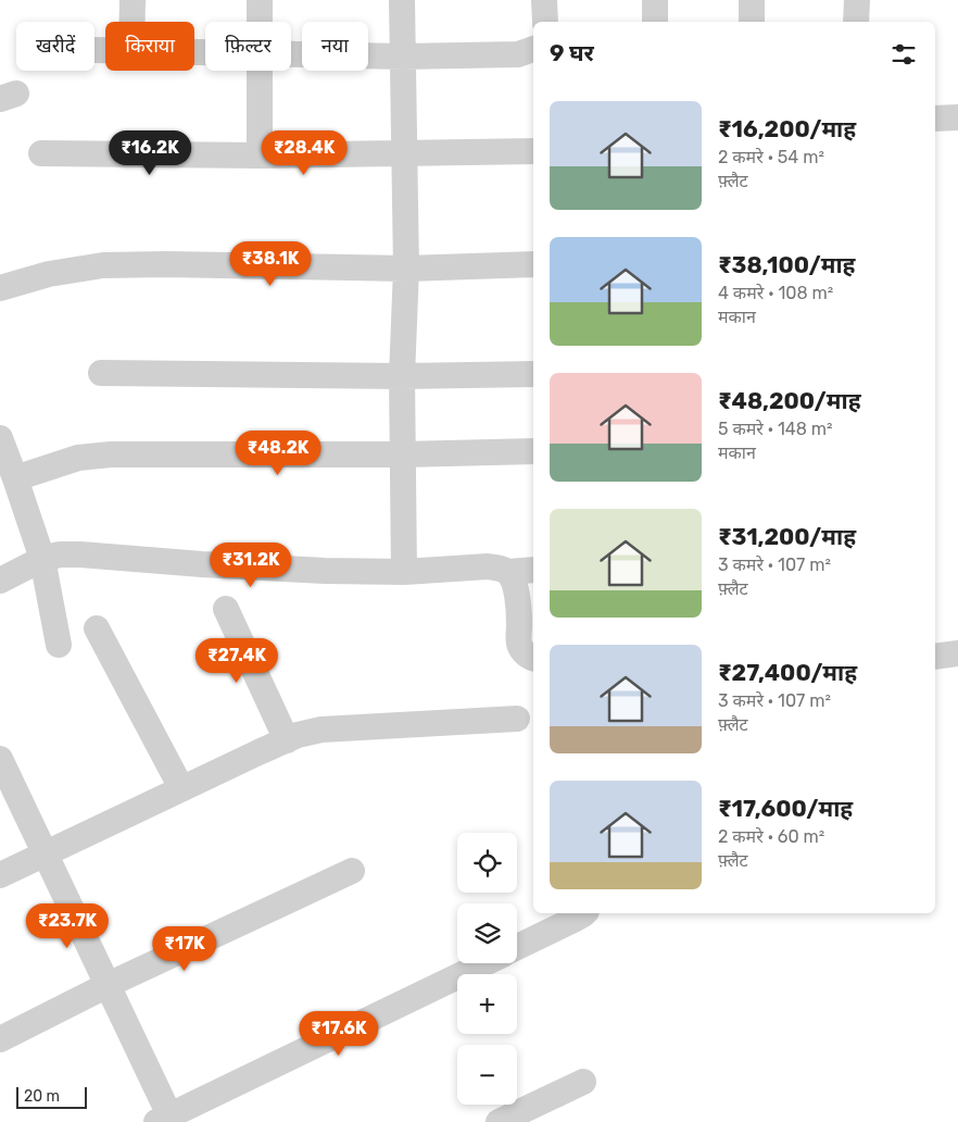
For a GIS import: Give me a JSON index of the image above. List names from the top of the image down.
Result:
{
  "scale_bar": "20 m",
  "page": {
    "chip": [
      "खरीदें",
      "किराया",
      "फ़िल्टर",
      "नया"
    ],
    "heading": "9 घर",
    "list": [
      {
        "name": "₹16,200/माह",
        "note": "2 कमरे · 54 m² · फ़्लैट"
      },
      {
        "name": "₹38,100/माह",
        "note": "4 कमरे · 108 m² · मकान"
      },
      {
        "name": "₹48,200/माह",
        "note": "5 कमरे · 148 m² · मकान"
      },
      {
        "name": "₹31,200/माह",
        "note": "3 कमरे · 107 m² · फ़्लैट"
      },
      {
        "name": "₹27,400/माह",
        "note": "3 कमरे · 107 m² · फ़्लैट"
      },
      {
        "name": "₹17,600/माह",
        "note": "2 कमरे · 60 m² · फ़्लैट"
      }
    ],
    "price": [
      "₹16.2K",
      "₹28.4K",
      "₹38.1K",
      "₹48.2K",
      "₹31.2K",
      "₹27.4K",
      "₹23.7K",
      "₹17K",
      "₹17.6K"
    ],
    "map_buttons": ["+", "−"],
    "scale": "20 m"
  }
}
